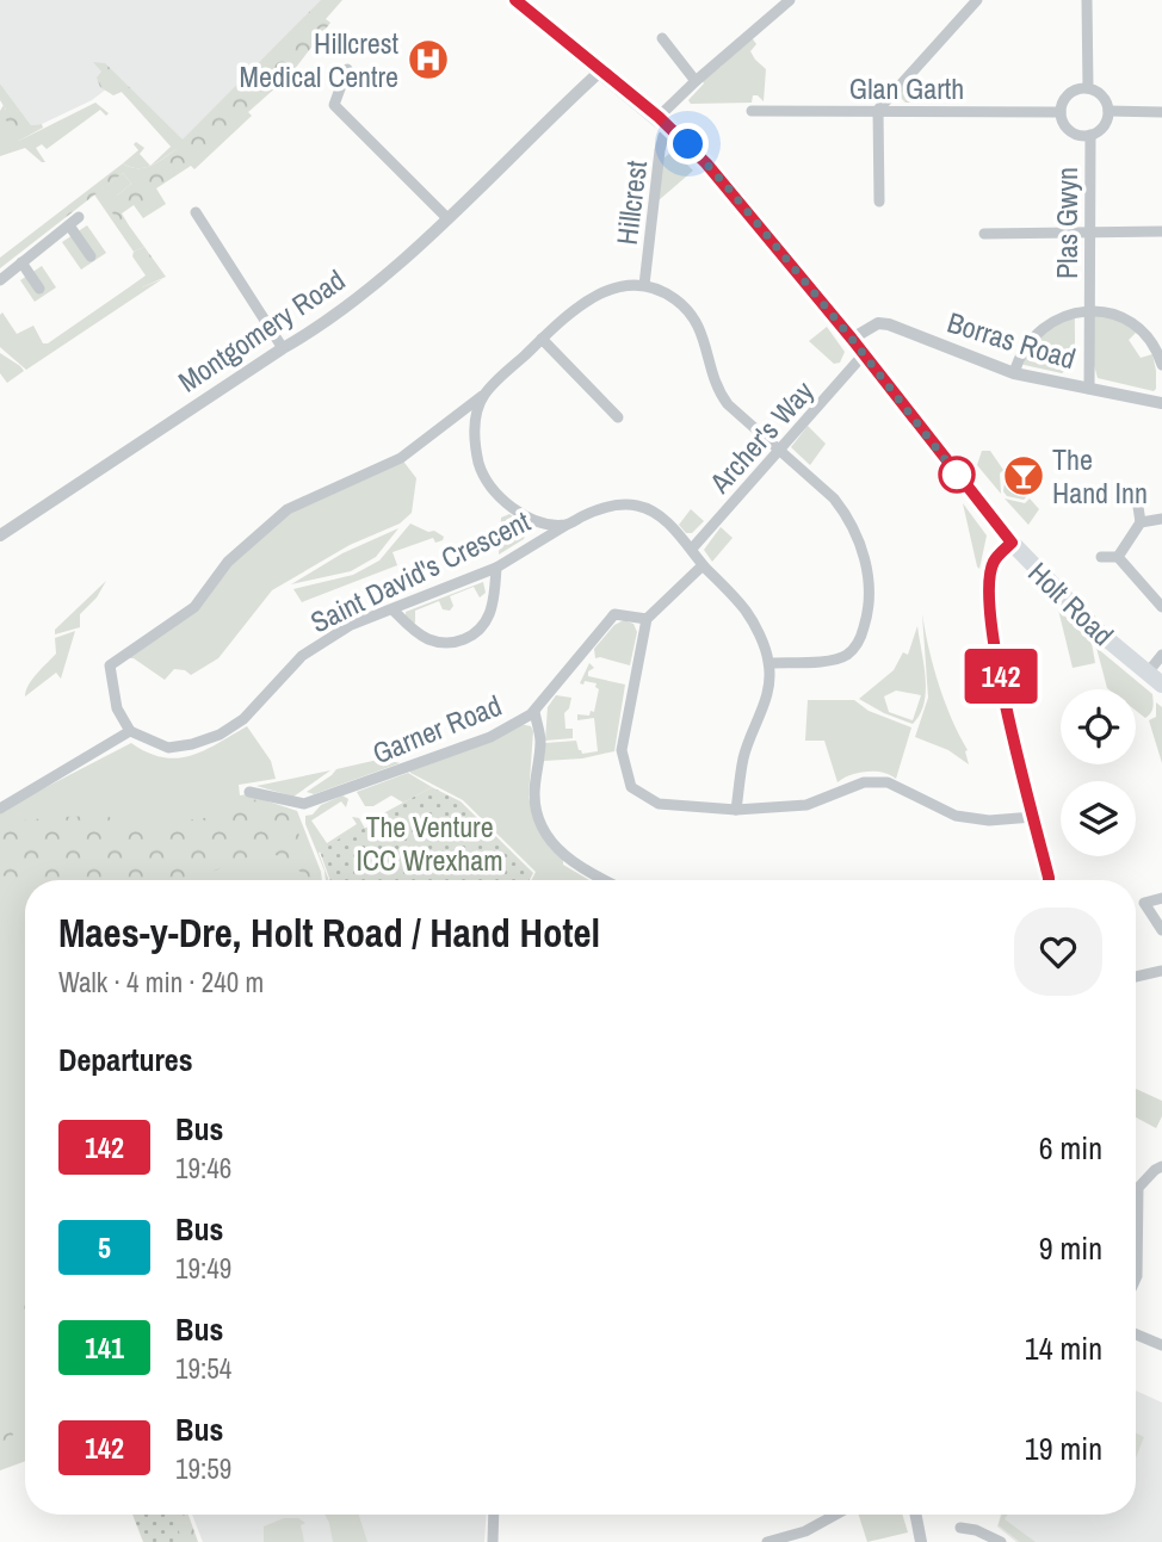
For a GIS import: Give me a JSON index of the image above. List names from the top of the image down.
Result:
{
  "streets": {
    "main road": ["Holt Road"],
    "street": [
      "Glan Garth",
      "Hillcrest",
      "Plas Gwyn",
      "Montgomery Road",
      "Borras Road",
      "Archer's Way",
      "Saint David's Crescent",
      "Garner Road"
    ]
  },
  "crossings": [
    ["Glan Garth", "Plas Gwyn"],
    ["Hillcrest", "Holt Road"],
    ["Plas Gwyn", "Borras Road"],
    ["Montgomery Road", "Holt Road"],
    ["Borras Road", "Holt Road"],
    ["Archer's Way", "Saint David's Crescent"],
    ["Archer's Way", "Holt Road"]
  ],
  "parks": ["The Venture ICC Wrexham"],
  "places": {
    "hospital": ["Hillcrest Medical Centre"],
    "bar": ["The Hand Inn"]
  },
  "lines": ["bus line 142"],
  "page": {
    "on_map": "142",
    "heading": [
      ["Maes-y-Dre, Holt Road / Hand Hotel", "Walk · 4 min · 240 m"],
      "Departures"
    ],
    "list": [
      {
        "mark": "142",
        "name": "Bus",
        "note": "19:46",
        "value": "6 min"
      },
      {
        "mark": "5",
        "name": "Bus",
        "note": "19:49",
        "value": "9 min"
      },
      {
        "mark": "141",
        "name": "Bus",
        "note": "19:54",
        "value": "14 min"
      },
      {
        "mark": "142",
        "name": "Bus",
        "note": "19:59",
        "value": "19 min"
      }
    ]
  }
}
